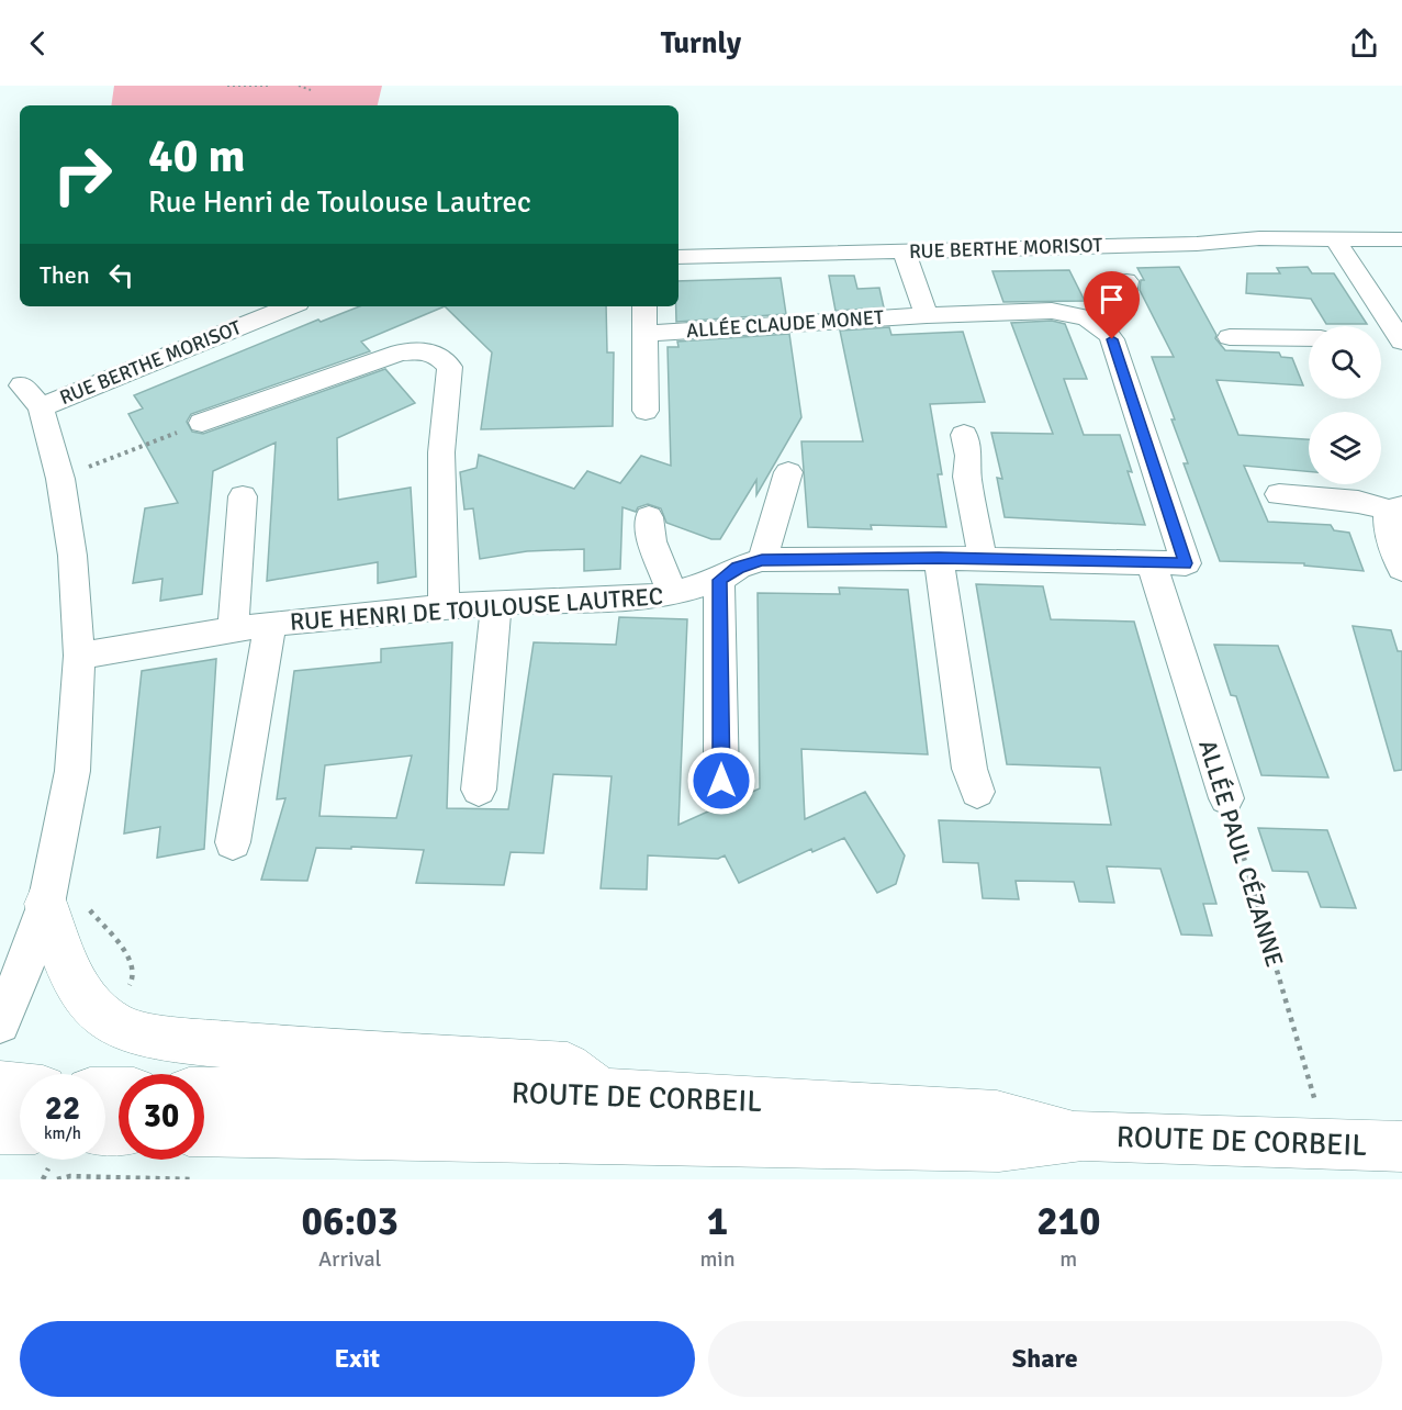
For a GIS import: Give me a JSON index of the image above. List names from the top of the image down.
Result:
{
  "streets": {
    "main road": ["ROUTE DE CORBEIL"],
    "street": [
      "RUE BERTHE MORISOT",
      "ALLÉE CLAUDE MONET",
      "RUE HENRI DE TOULOUSE LAUTREC",
      "ALLÉE PAUL CÉZANNE"
    ]
  },
  "crossings": [
    ["ALLÉE CLAUDE MONET", "RUE HENRI DE TOULOUSE LAUTREC"],
    ["RUE HENRI DE TOULOUSE LAUTREC", "ALLÉE PAUL CÉZANNE"],
    ["ALLÉE PAUL CÉZANNE", "ROUTE DE CORBEIL"]
  ],
  "page": {
    "header": "Turnly",
    "turn": ["40 m", "Rue Henri de Toulouse Lautrec"],
    "then": "Then",
    "speed": "22 km/h",
    "limit": "30",
    "eta": [
      "06:03",
      "Arrival",
      "1",
      "min",
      "210",
      "m"
    ],
    "buttons": ["Exit", "Share"]
  }
}
